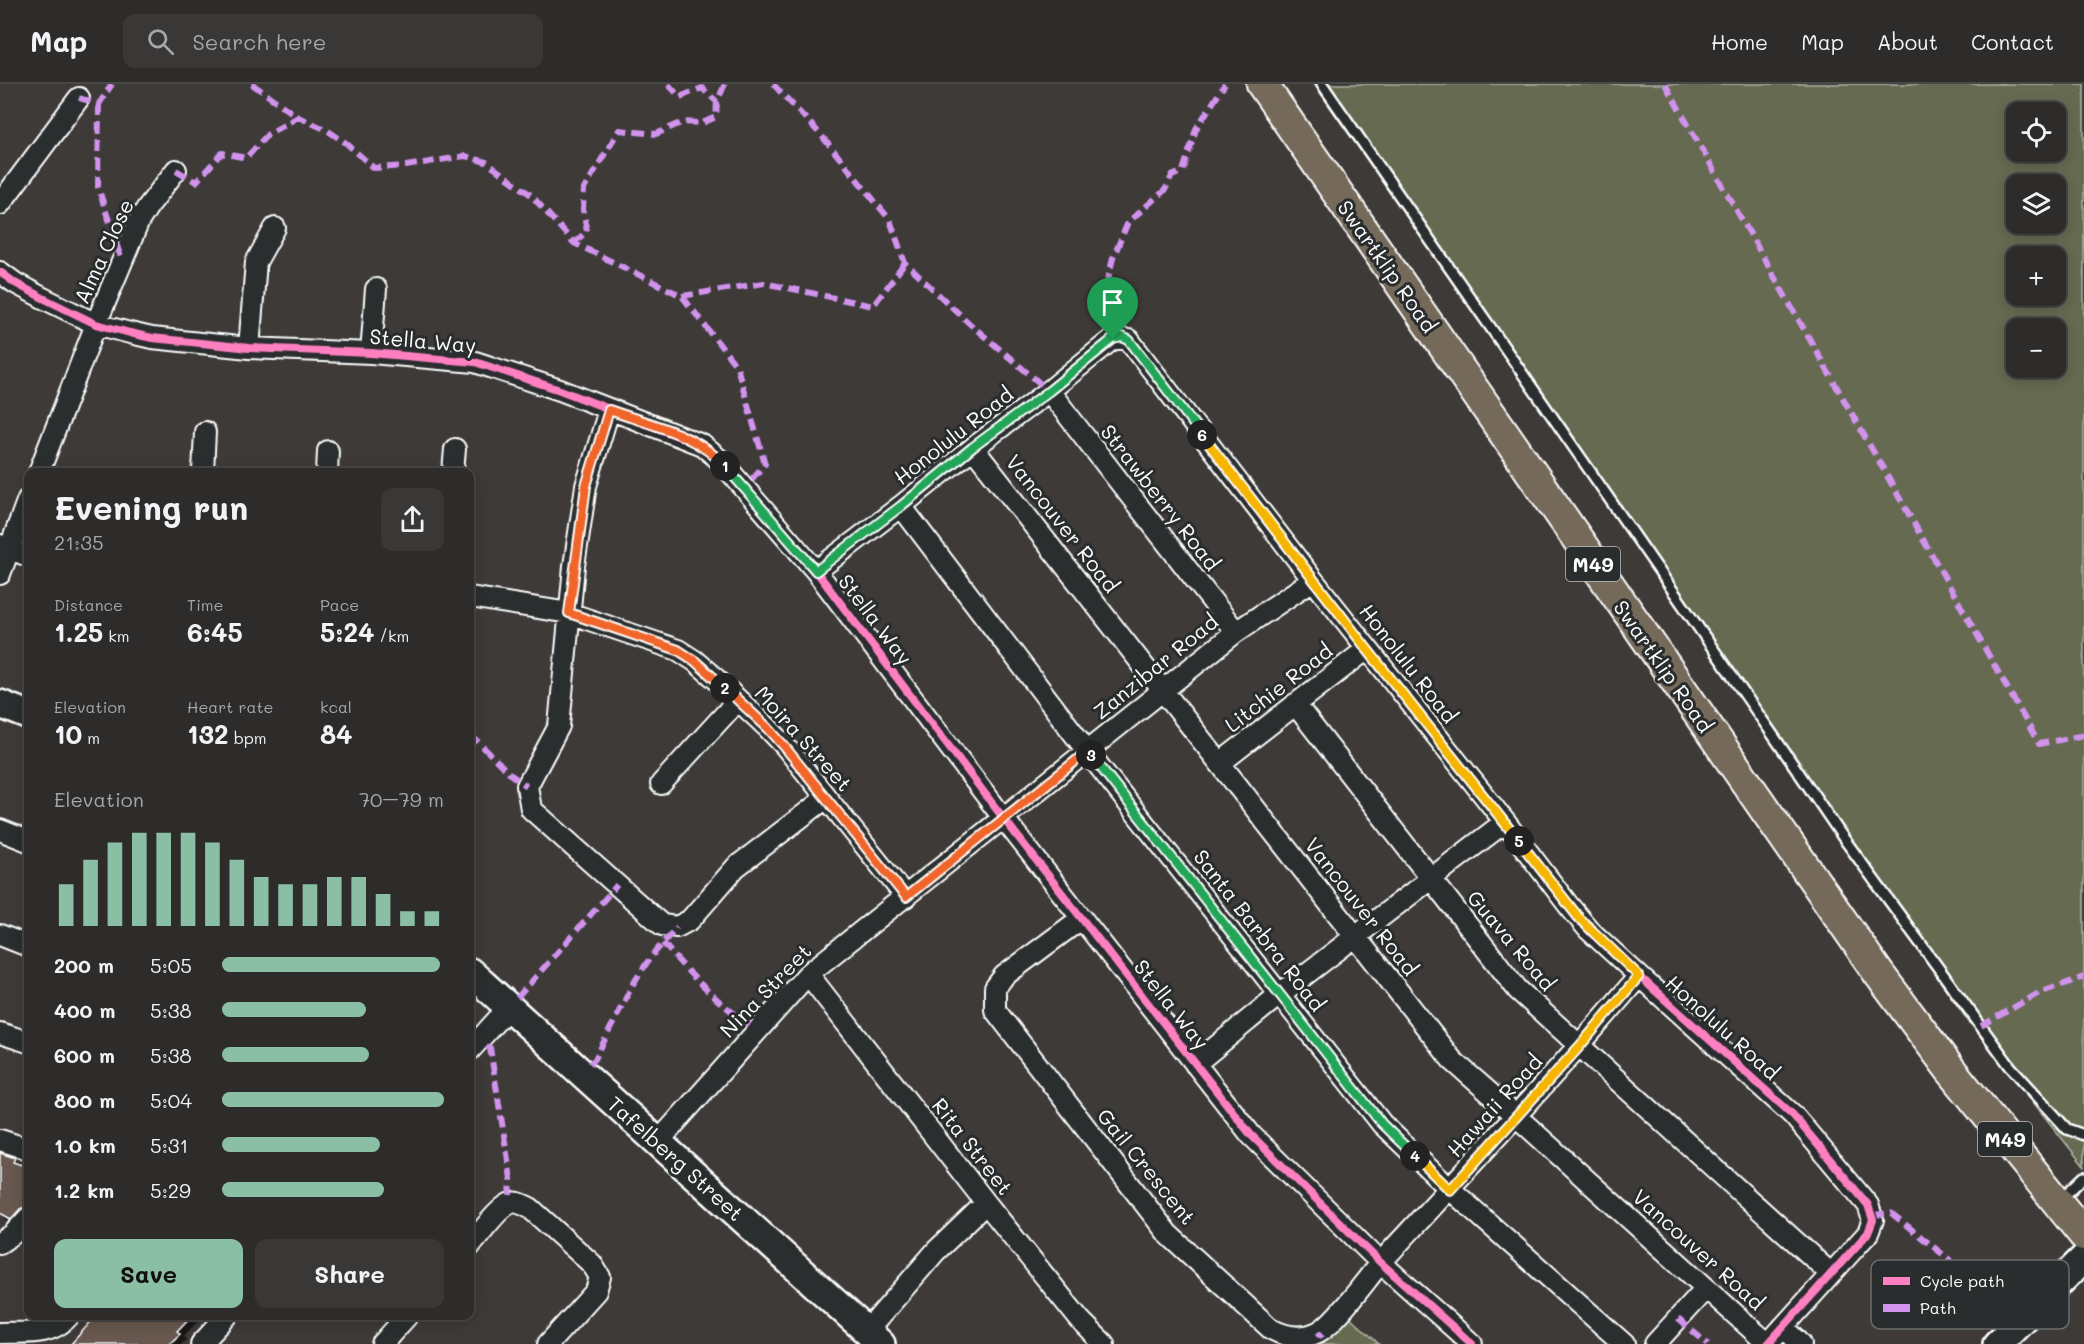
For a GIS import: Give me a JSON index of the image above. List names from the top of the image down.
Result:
{
  "streets": {
    "main road": ["Swartklip Road", "M49"],
    "street": [
      "Alma Close",
      "Stella Way",
      "Honolulu Road",
      "Strawberry Road",
      "Vancouver Road",
      "Zanzibar Road",
      "Litchie Road",
      "Moira Street",
      "Santa Barbra Road",
      "Guava Road",
      "Nina Street",
      "Hawaii Road",
      "Rita Street",
      "Tafelberg Street",
      "Gail Crescent"
    ]
  },
  "crossings": [
    ["Alma Close", "Stella Way"],
    ["Stella Way", "Honolulu Road"],
    ["Stella Way", "Zanzibar Road"],
    ["Stella Way", "Nina Street"],
    ["Stella Way", "Hawaii Road"],
    ["Stella Way", "Gail Crescent"],
    ["Honolulu Road", "Strawberry Road"],
    ["Honolulu Road", "Vancouver Road"],
    ["Honolulu Road", "Zanzibar Road"],
    ["Honolulu Road", "Litchie Road"],
    ["Honolulu Road", "Santa Barbra Road"],
    ["Honolulu Road", "Guava Road"],
    ["Honolulu Road", "Hawaii Road"],
    ["Strawberry Road", "Zanzibar Road"],
    ["Vancouver Road", "Zanzibar Road"],
    ["Vancouver Road", "Litchie Road"],
    ["Vancouver Road", "Hawaii Road"],
    ["Zanzibar Road", "Santa Barbra Road"],
    ["Zanzibar Road", "Nina Street"],
    ["Litchie Road", "Guava Road"],
    ["Moira Street", "Nina Street"],
    ["Santa Barbra Road", "Hawaii Road"],
    ["Guava Road", "Hawaii Road"],
    ["Nina Street", "Rita Street"],
    ["Nina Street", "Tafelberg Street"],
    ["Hawaii Road", "Gail Crescent"]
  ],
  "legend": ["Cycle path", "Path"],
  "page": {
    "header": "Map",
    "search": "Search here",
    "nav": [
      "Home",
      "Map",
      "About",
      "Contact"
    ],
    "map_buttons": ["+", "−"],
    "pins": [
      "6",
      "1",
      "2",
      "3",
      "5",
      "4"
    ],
    "heading": ["Evening run", "21:35"],
    "stats": [
      ["Distance", "1.25 km"],
      ["Time", "6:45"],
      ["Pace", "5:24 /km"],
      ["Elevation", "10 m"],
      ["Heart rate", "132 bpm"],
      ["kcal", "84"]
    ],
    "chart": ["Elevation", "70–79 m"],
    "list": [
      {
        "name": "200 m",
        "note": "5:05"
      },
      {
        "name": "400 m",
        "note": "5:38"
      },
      {
        "name": "600 m",
        "note": "5:38"
      },
      {
        "name": "800 m",
        "note": "5:04"
      },
      {
        "name": "1.0 km",
        "note": "5:31"
      },
      {
        "name": "1.2 km",
        "note": "5:29"
      }
    ],
    "buttons": ["Save", "Share"]
  }
}
